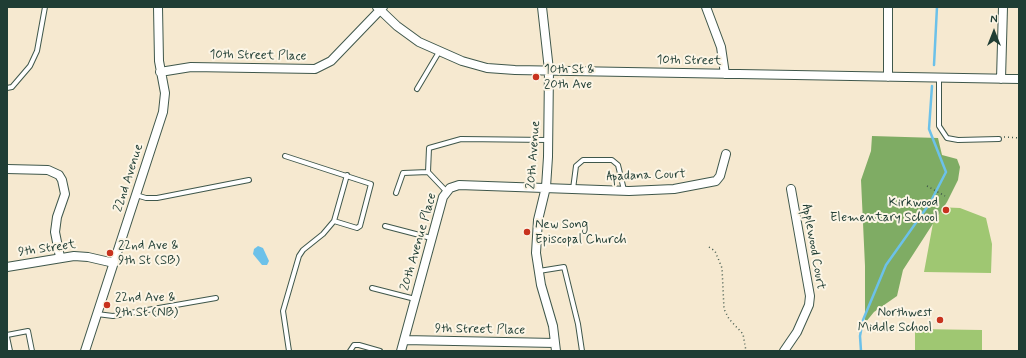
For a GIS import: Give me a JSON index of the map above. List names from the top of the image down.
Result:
{
  "streets": {
    "street": [
      "10th Street Place",
      "10th Street",
      "20th Avenue",
      "Apadana Court",
      "22nd Avenue",
      "20th Avenue Place",
      "Applewood Court",
      "9th Street",
      "9th Street Place"
    ]
  },
  "crossings": [
    ["10th Street Place", "10th Street"],
    ["10th Street Place", "22nd Avenue"],
    ["10th Street", "20th Avenue"],
    ["20th Avenue", "Apadana Court"],
    ["20th Avenue", "20th Avenue Place"],
    ["20th Avenue", "9th Street Place"],
    ["Apadana Court", "20th Avenue Place"],
    ["22nd Avenue", "9th Street"],
    ["20th Avenue Place", "9th Street Place"]
  ],
  "places": [
    "10th St & 20th Ave",
    "Kirkwood Elementary School",
    "New Song Episcopal Church",
    "22nd Ave & 9th St (SB)",
    "22nd Ave & 9th St (NB)",
    "Northwest Middle School"
  ],
  "north": "top"
}
